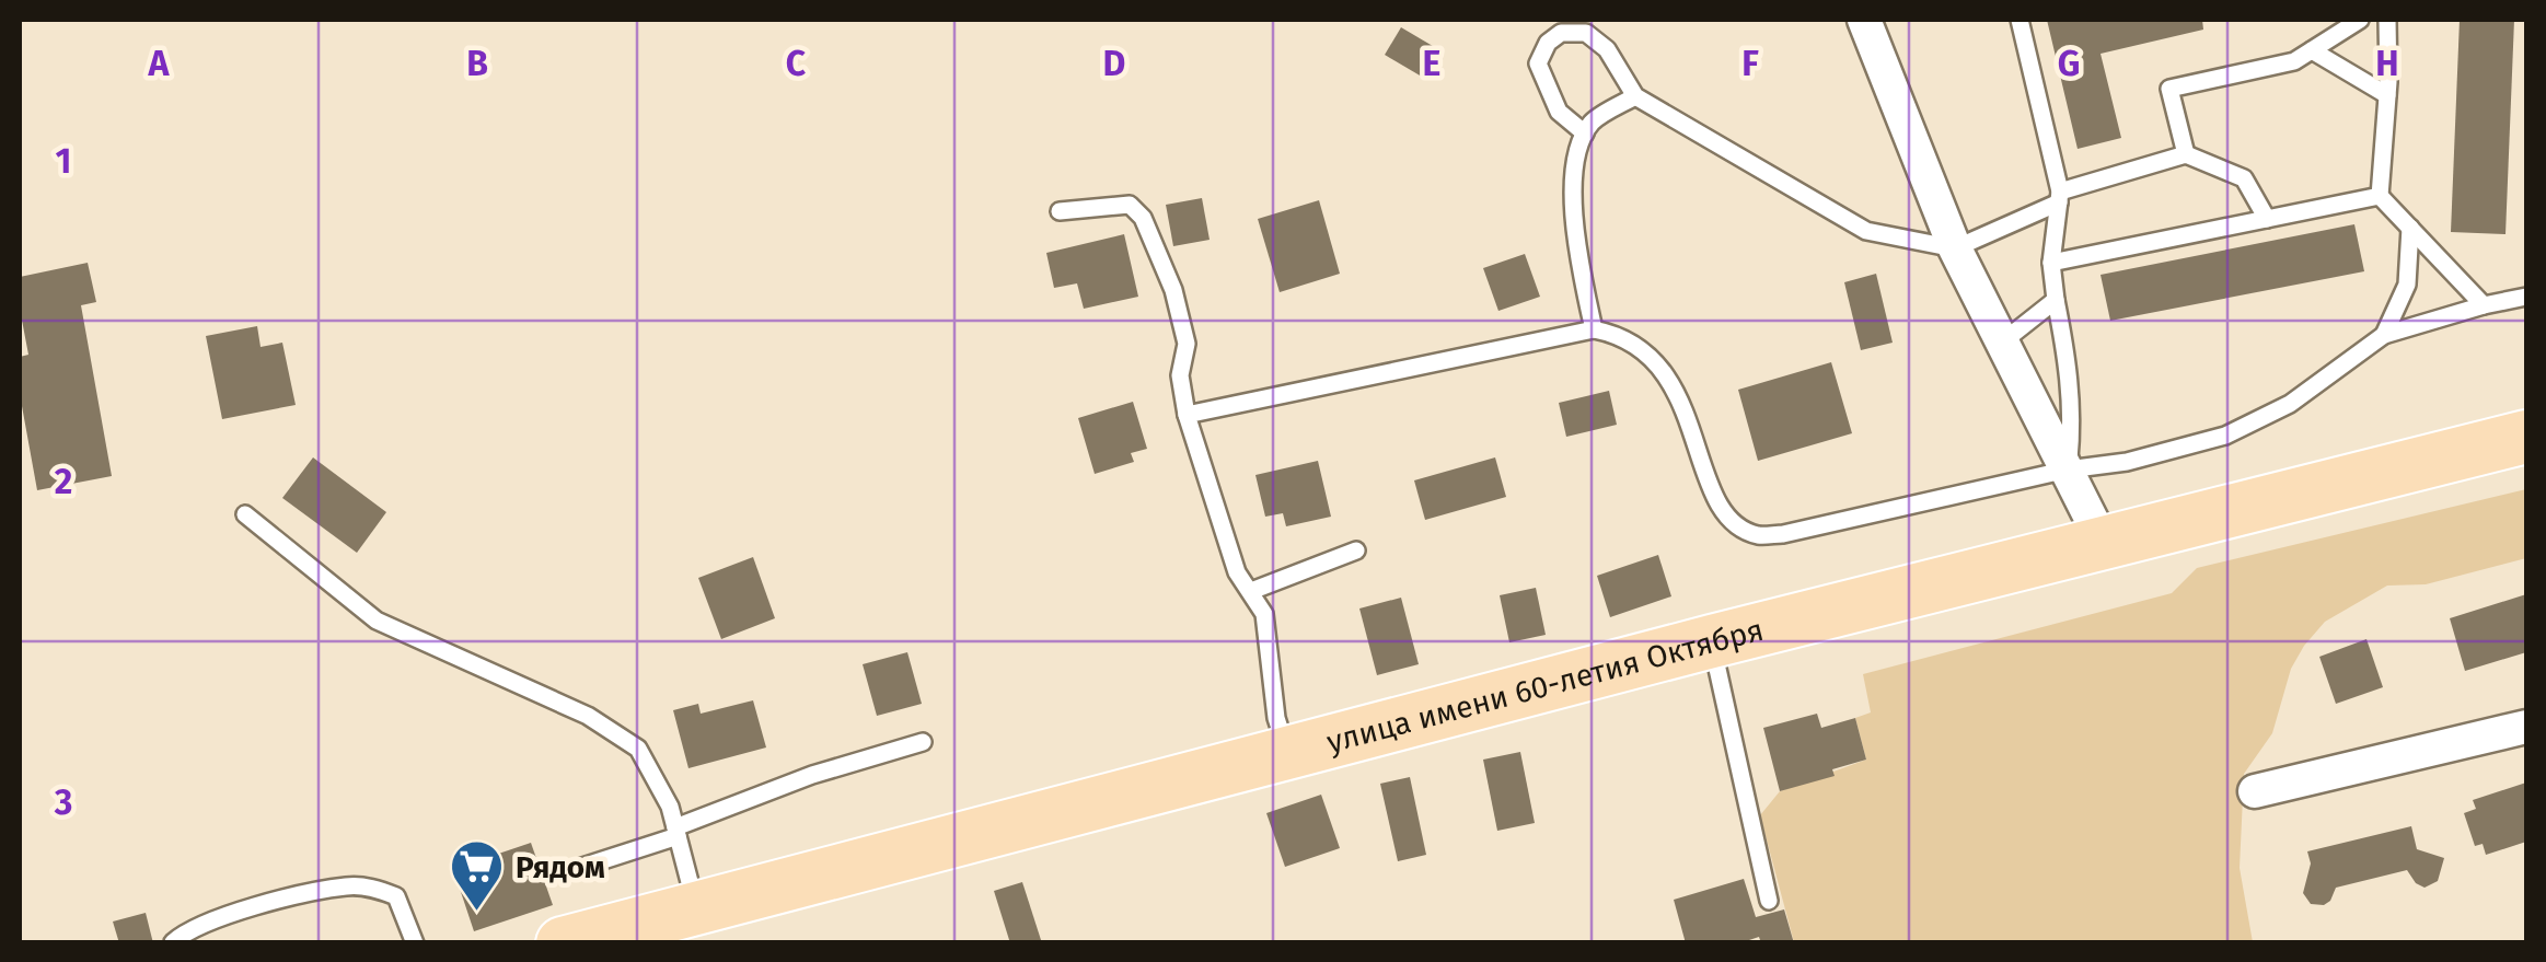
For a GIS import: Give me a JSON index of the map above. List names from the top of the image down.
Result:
{
  "streets": {
    "main road": ["улица имени 60-летия Октября"]
  },
  "places": {
    "supermarket": ["Рядом"]
  },
  "grid": {
    "columns": [
      "A",
      "B",
      "C",
      "D",
      "E",
      "F",
      "G",
      "H"
    ],
    "rows": ["1", "2", "3"]
  }
}
